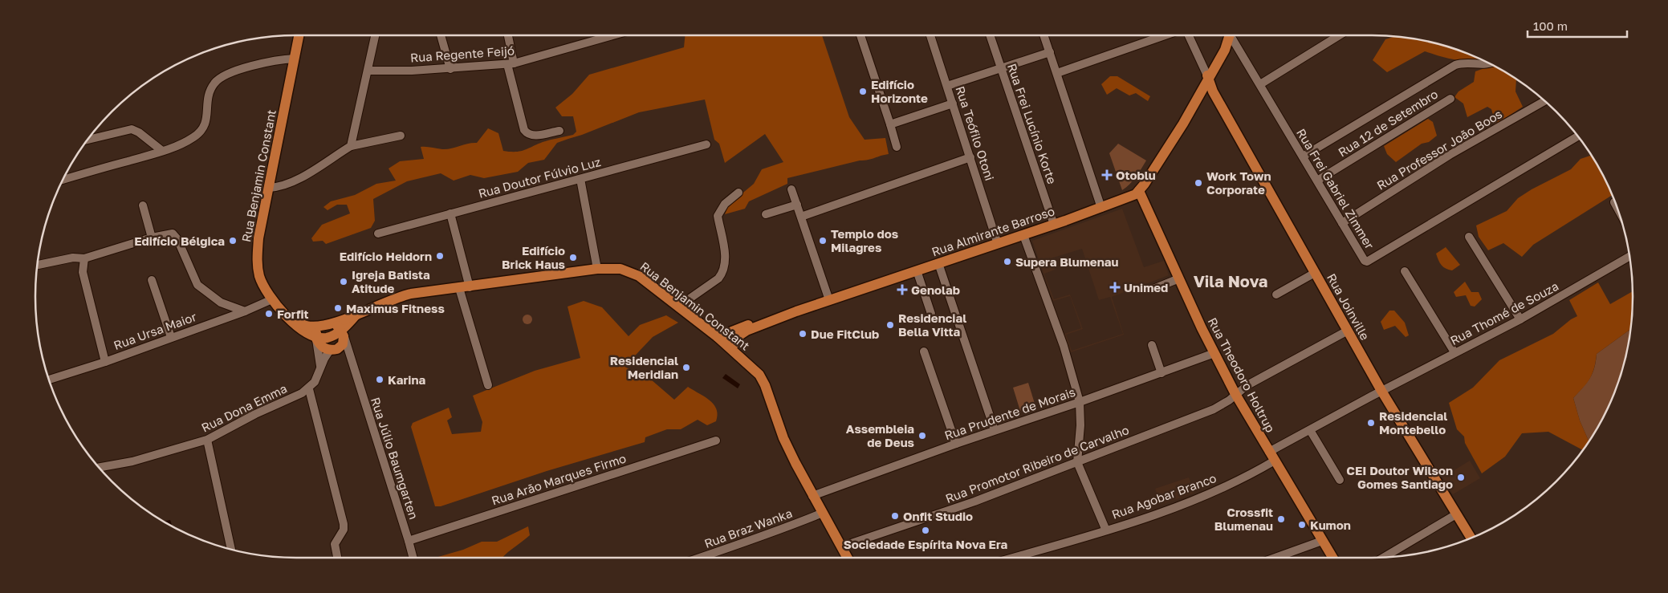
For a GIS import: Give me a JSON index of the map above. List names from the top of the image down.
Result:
{
  "streets": {
    "main road": [
      "Rua Benjamin Constant",
      "Rua Almirante Barroso",
      "Rua Joinville",
      "Rua Theodoro Holtrup"
    ],
    "street": [
      "Rua Regente Feijó",
      "Rua 12 de Setembro",
      "Rua Frei Lucínio Korte",
      "Rua Teófilo Otoni",
      "Rua Professor João Boos",
      "Rua Doutor Fúlvio Luz",
      "Rua Frei Gabriel Zimmer",
      "Rua Thomé de Souza",
      "Rua Ursa Maior",
      "Rua Dona Emma",
      "Rua Prudente de Morais",
      "Rua Júlio Baumgarten",
      "Rua Promotor Ribeiro de Carvalho",
      "Rua Arão Marques Firmo",
      "Rua Agobar Branco",
      "Rua Braz Wanka"
    ]
  },
  "crossings": [
    ["Rua 12 de Setembro", "Rua Frei Gabriel Zimmer"],
    ["Rua Frei Lucínio Korte", "Rua Almirante Barroso"],
    ["Rua Teófilo Otoni", "Rua Almirante Barroso"],
    ["Rua Professor João Boos", "Rua Frei Gabriel Zimmer"],
    ["Rua Benjamin Constant", "Rua Almirante Barroso"],
    ["Rua Benjamin Constant", "Rua Ursa Maior"],
    ["Rua Benjamin Constant", "Rua Prudente de Morais"],
    ["Rua Benjamin Constant", "Rua Júlio Baumgarten"],
    ["Rua Benjamin Constant", "Rua Promotor Ribeiro de Carvalho"],
    ["Rua Benjamin Constant", "Rua Braz Wanka"],
    ["Rua Almirante Barroso", "Rua Theodoro Holtrup"],
    ["Rua Joinville", "Rua Thomé de Souza"],
    ["Rua Joinville", "Rua Promotor Ribeiro de Carvalho"],
    ["Rua Thomé de Souza", "Rua Agobar Branco"],
    ["Rua Theodoro Holtrup", "Rua Prudente de Morais"],
    ["Rua Theodoro Holtrup", "Rua Promotor Ribeiro de Carvalho"],
    ["Rua Theodoro Holtrup", "Rua Agobar Branco"],
    ["Rua Júlio Baumgarten", "Rua Arão Marques Firmo"],
    ["Rua Promotor Ribeiro de Carvalho", "Rua Agobar Branco"]
  ],
  "districts": ["Vila Nova"],
  "places": {
    "other": [
      "Edifício Horizonte",
      "Work Town Corporate",
      "Edifício Bélgica",
      "Templo dos Milagres",
      "Edifício Heidorn",
      "Edifício Brick Haus",
      "Supera Blumenau",
      "Igreja Batista Atitude",
      "Maximus Fitness",
      "Forfit",
      "Residencial Bella Vitta",
      "Due FitClub",
      "Residencial Meridian",
      "Karina",
      "Residencial Montebello",
      "Assembleia de Deus",
      "CEI Doutor Wilson Gomes Santiago",
      "Onfit Studio",
      "Crossfit Blumenau",
      "Kumon",
      "Sociedade Espírita Nova Era"
    ],
    "health": ["Otoblu", "Unimed", "Genolab"]
  },
  "scale_bar": "100 m"
}
